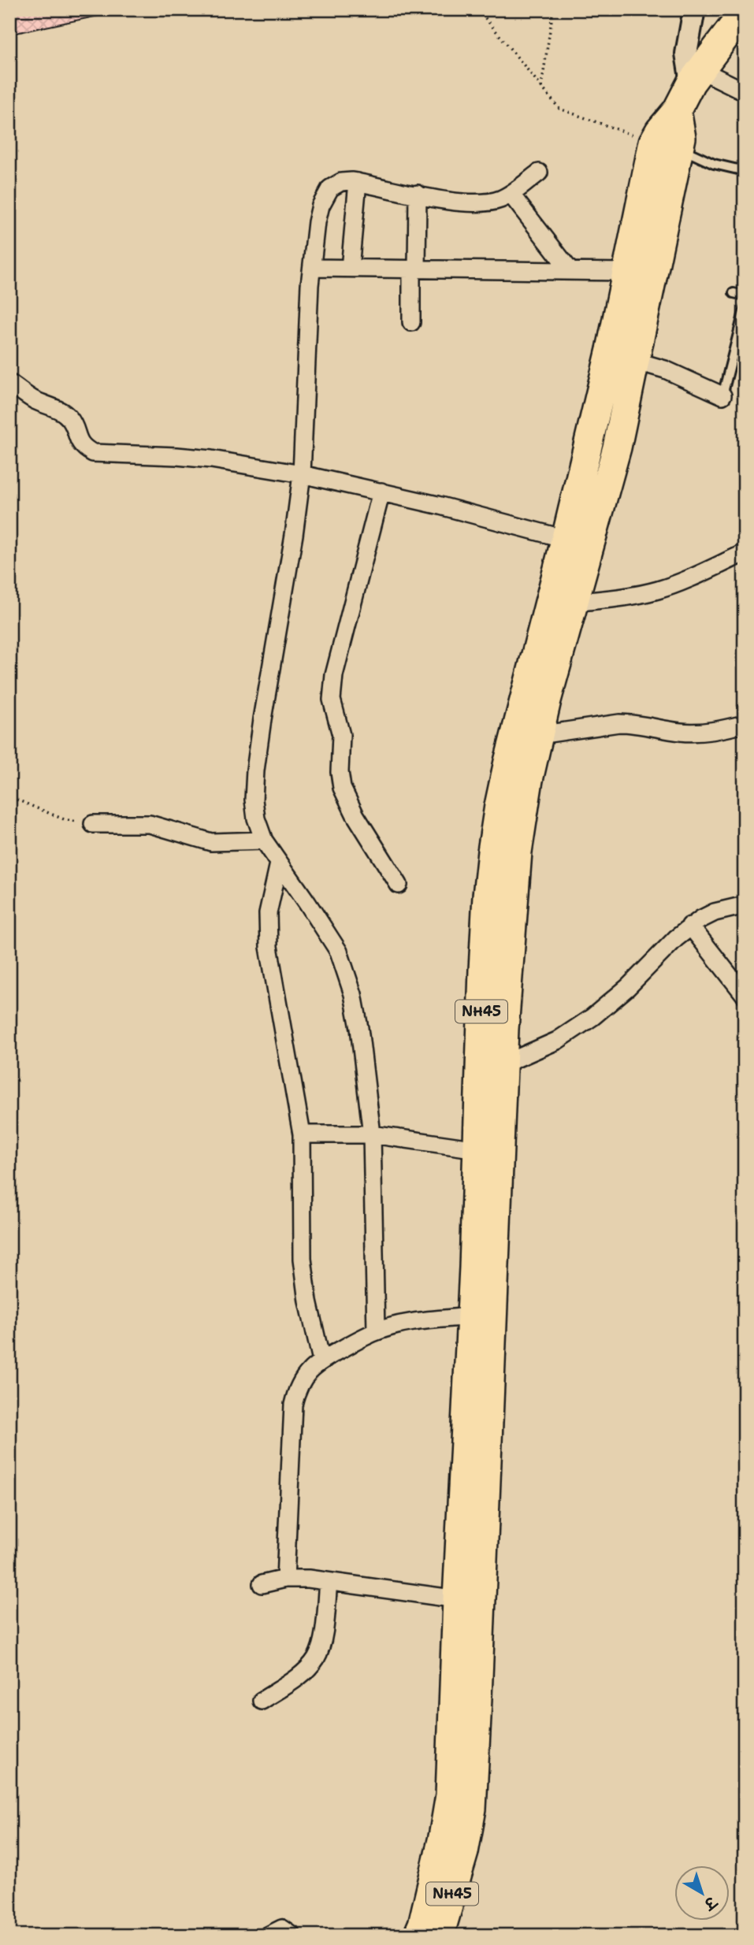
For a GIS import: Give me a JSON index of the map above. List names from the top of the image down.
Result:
{
  "streets": {
    "highway": ["NH45"]
  },
  "north": "bottom right"
}
